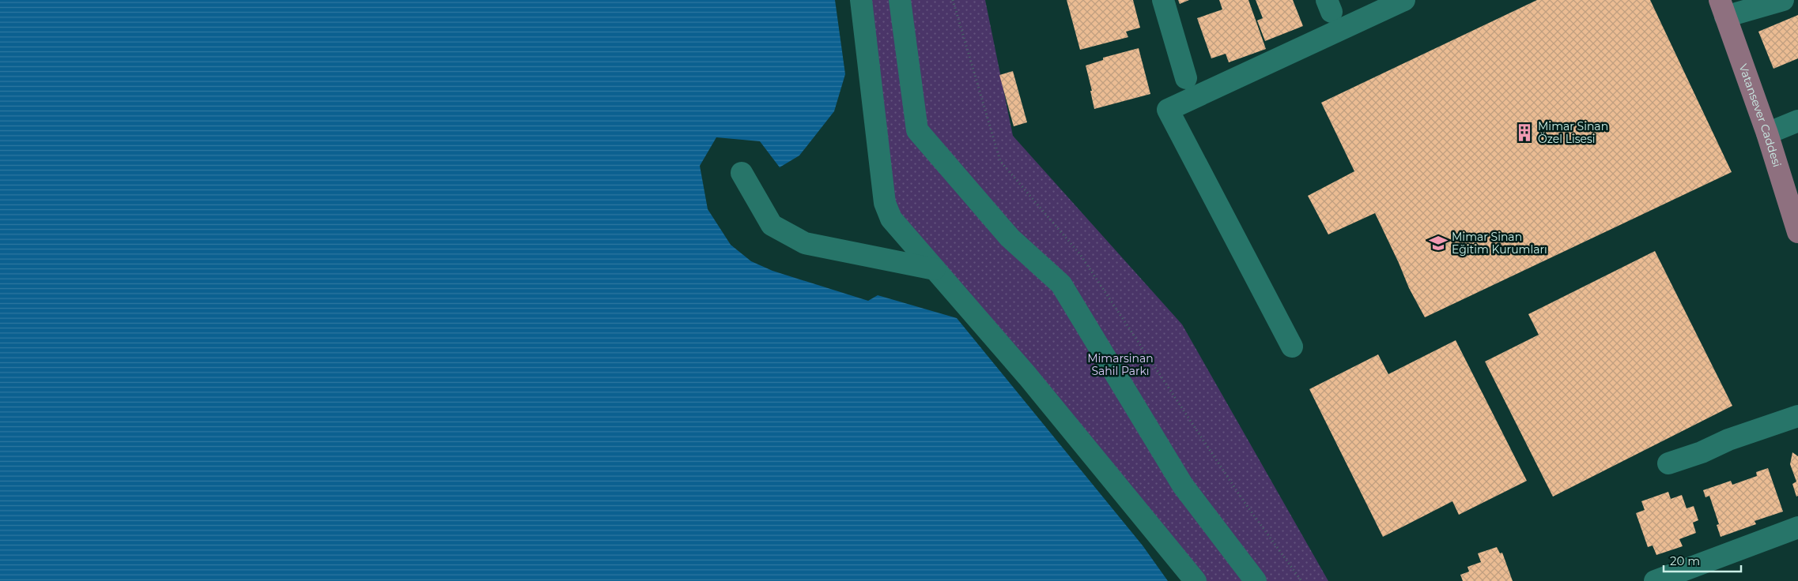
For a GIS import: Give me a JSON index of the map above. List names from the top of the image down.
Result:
{
  "streets": {
    "main road": ["Vatansever Caddesi"]
  },
  "parks": ["Mimarsinan Sahil Parkı"],
  "places": {
    "building": ["Mimar Sinan Özel Lisesi"],
    "school or university": ["Mimar Sinan Eğitim Kurumları"]
  },
  "scale_bar": "20 m"
}
